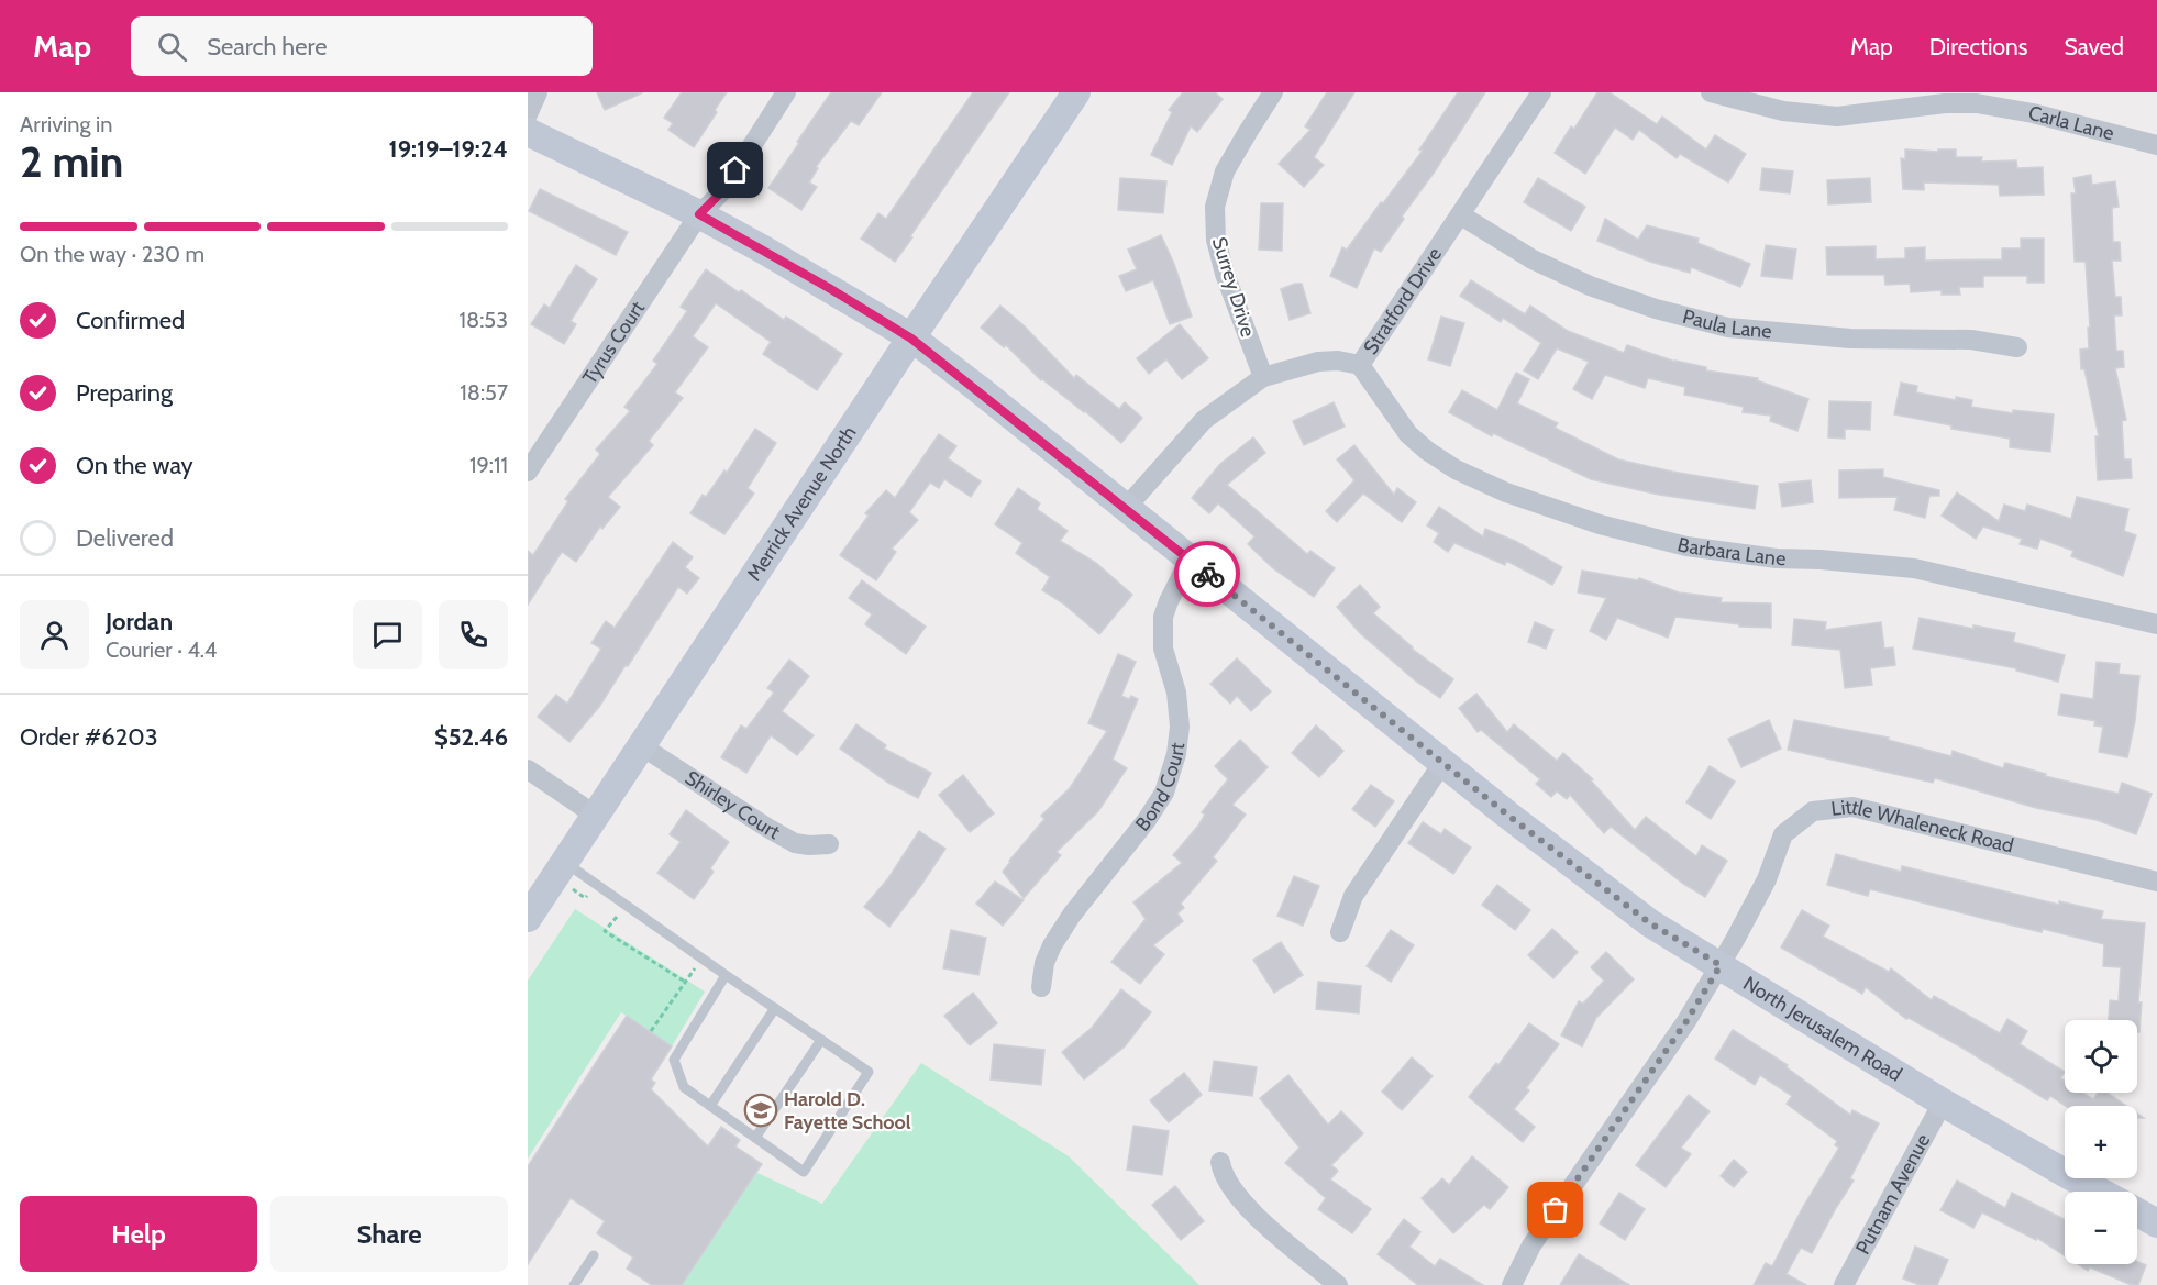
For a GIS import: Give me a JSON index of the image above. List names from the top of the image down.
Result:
{
  "streets": {
    "main road": ["Merrick Avenue North", "North Jerusalem Road"],
    "street": [
      "Carla Lane",
      "Surrey Drive",
      "Stratford Drive",
      "Paula Lane",
      "Tyrus Court",
      "Barbara Lane",
      "Bond Court",
      "Shirley Court",
      "Little Whaleneck Road",
      "Putnam Avenue"
    ]
  },
  "crossings": [
    ["Surrey Drive", "Stratford Drive"],
    ["Stratford Drive", "Paula Lane"],
    ["Stratford Drive", "Barbara Lane"],
    ["Stratford Drive", "North Jerusalem Road"],
    ["Tyrus Court", "North Jerusalem Road"],
    ["Merrick Avenue North", "Shirley Court"],
    ["Merrick Avenue North", "North Jerusalem Road"],
    ["Bond Court", "North Jerusalem Road"],
    ["Little Whaleneck Road", "North Jerusalem Road"],
    ["North Jerusalem Road", "Putnam Avenue"]
  ],
  "places": {
    "school or university": ["Harold D. Fayette School"]
  },
  "page": {
    "header": "Map",
    "search": "Search here",
    "nav": ["Map", "Directions", "Saved"],
    "heading": ["2 min", "Arriving in", "19:19–19:24"],
    "panel": [
      "Jordan",
      "Courier · 4.4",
      "Order #6203",
      "$52.46"
    ],
    "bar": "On the way · 230 m",
    "list": [
      ["Confirmed", "18:53"],
      ["Preparing", "18:57"],
      ["On the way", "19:11"],
      "Delivered"
    ],
    "map_buttons": ["+", "−"],
    "buttons": ["Help", "Share"]
  }
}
